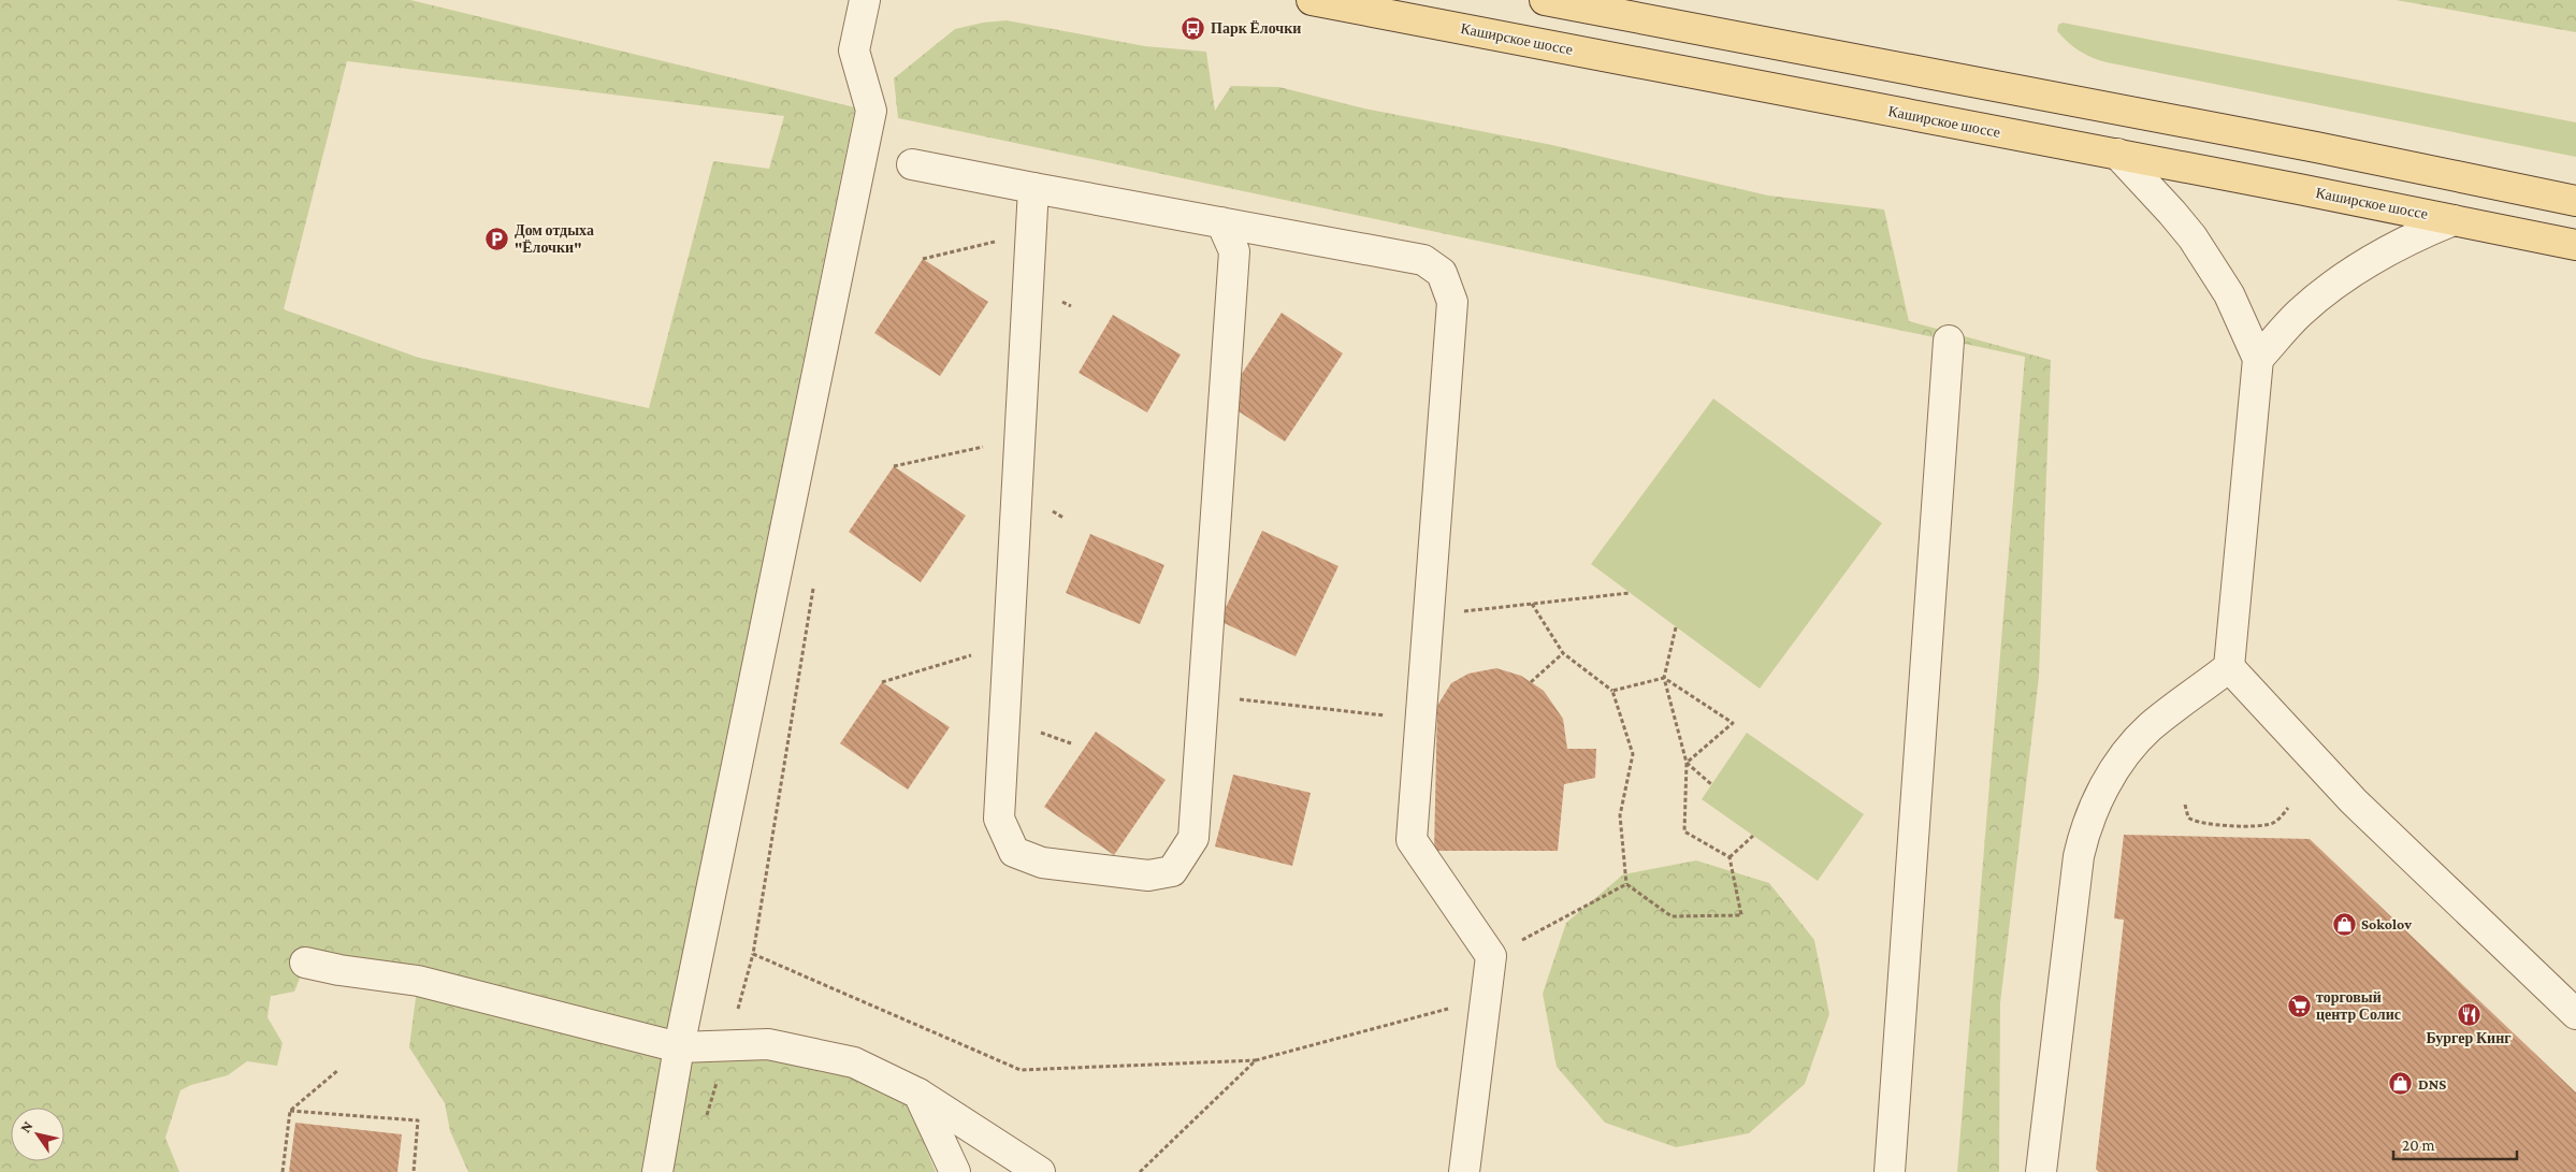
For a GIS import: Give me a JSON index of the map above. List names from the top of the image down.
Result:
{
  "streets": {
    "main road": ["Каширское шоссе"]
  },
  "places": {
    "bus stop": ["Парк Ёлочки"],
    "parking": ["Дом отдыха \"Ёлочки\""],
    "shop": ["Sokolov", "DNS"],
    "supermarket": ["торговый центр Солис"],
    "restaurant": ["Бургер Кинг"]
  },
  "scale_bar": "20 m",
  "north": "top left"
}
